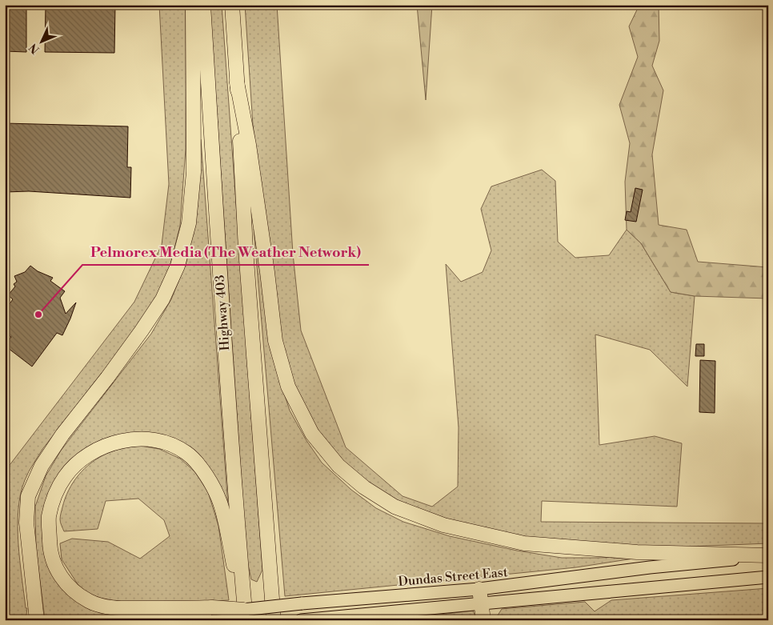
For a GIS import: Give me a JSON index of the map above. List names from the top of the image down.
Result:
{
  "streets": {
    "highway": ["Highway 403"],
    "main road": ["Dundas Street East"]
  },
  "crossings": [
    ["Highway 403", "Dundas Street East"]
  ],
  "places": ["Pelmorex Media (The Weather Network)"],
  "north": "bottom left"
}
